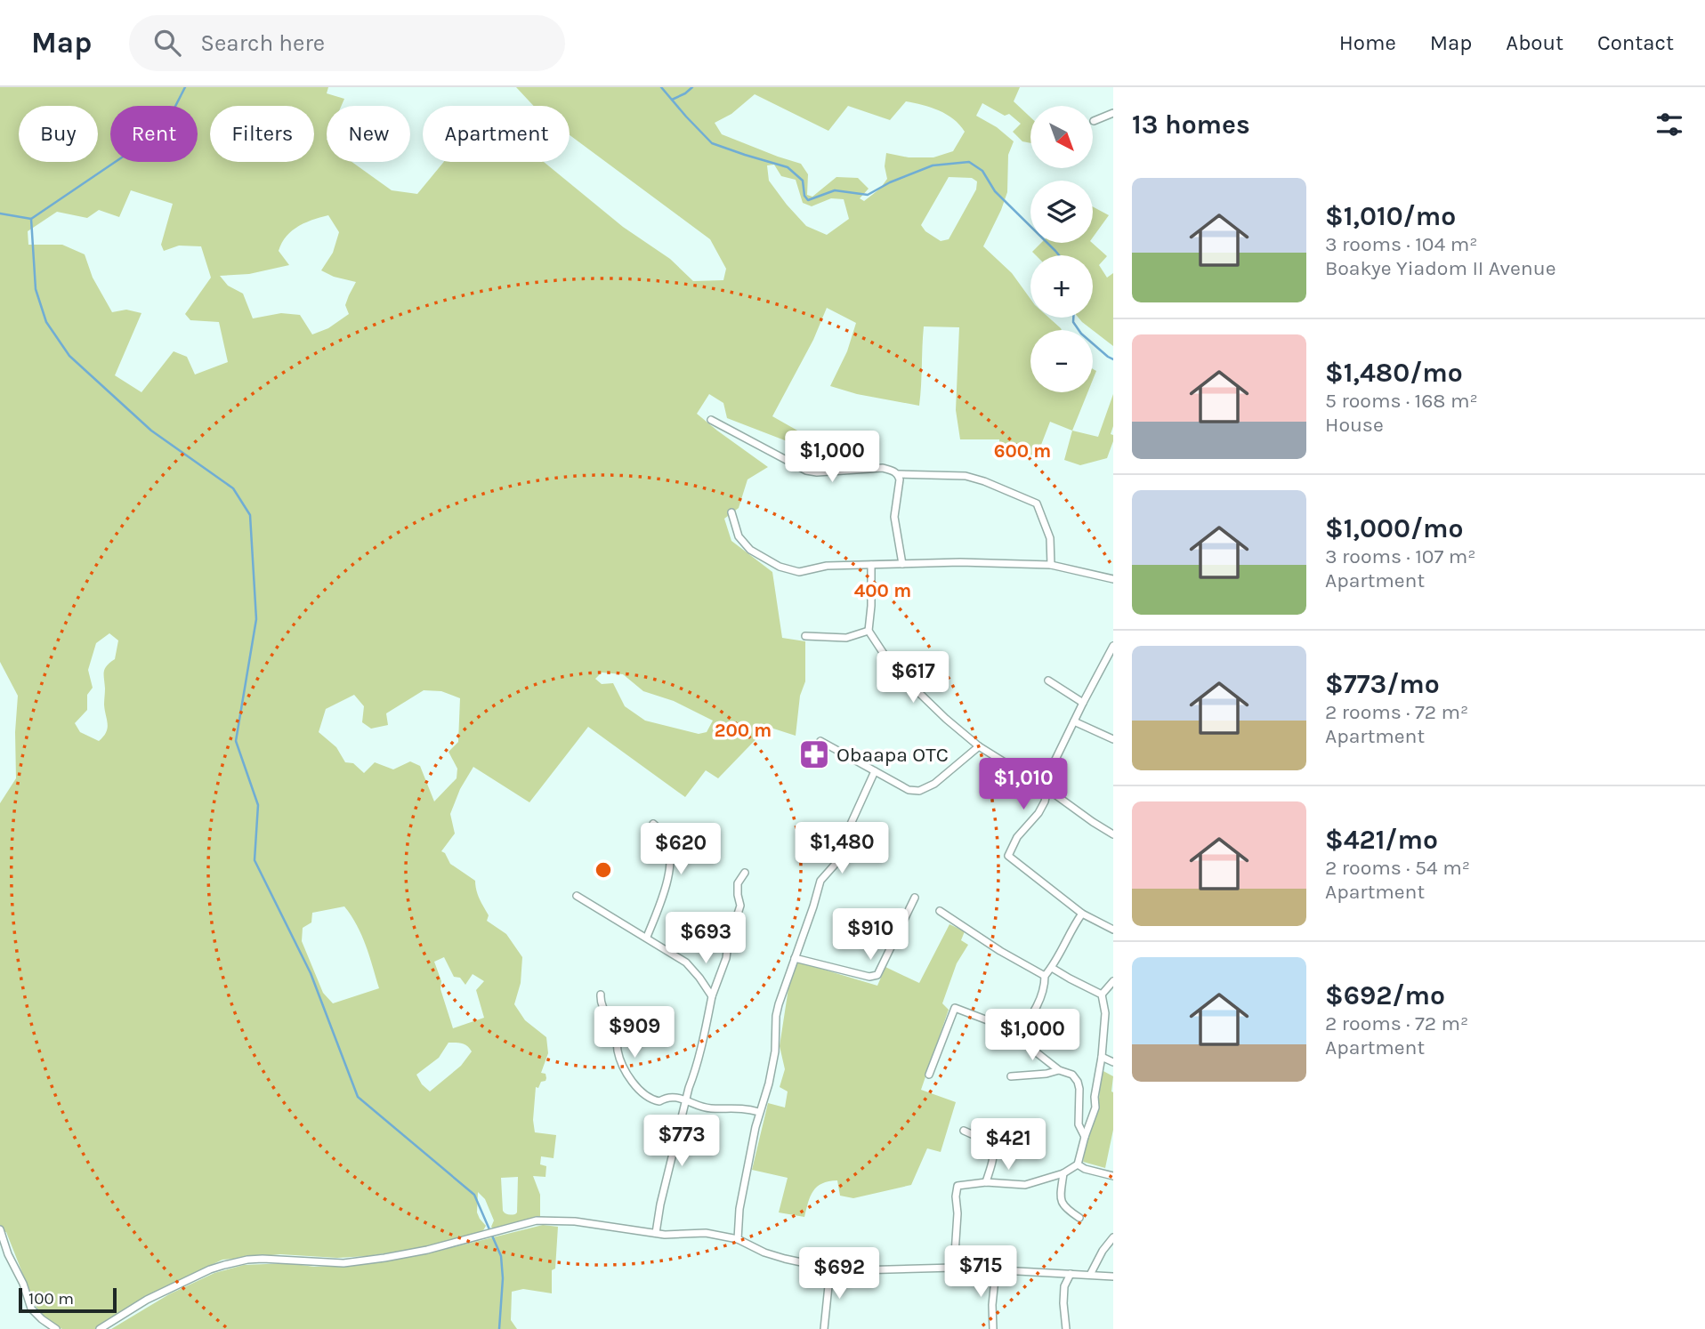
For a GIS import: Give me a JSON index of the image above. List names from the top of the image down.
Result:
{
  "places": {
    "pharmacy": ["Obaapa OTC"]
  },
  "scale_bar": "100 m",
  "north": "bottom right",
  "page": {
    "header": "Map",
    "search": "Search here",
    "nav": [
      "Home",
      "Map",
      "About",
      "Contact"
    ],
    "heading": "13 homes",
    "map_buttons": ["+", "−"],
    "chip": [
      "Buy",
      "Rent",
      "Filters",
      "New",
      "Apartment"
    ],
    "list": [
      {
        "name": "$1,010/mo",
        "note": "3 rooms · 104 m² · Boakye Yiadom II Avenue"
      },
      {
        "name": "$1,480/mo",
        "note": "5 rooms · 168 m² · House"
      },
      {
        "name": "$1,000/mo",
        "note": "3 rooms · 107 m² · Apartment"
      },
      {
        "name": "$773/mo",
        "note": "2 rooms · 72 m² · Apartment"
      },
      {
        "name": "$421/mo",
        "note": "2 rooms · 54 m² · Apartment"
      },
      {
        "name": "$692/mo",
        "note": "2 rooms · 72 m² · Apartment"
      }
    ],
    "price": [
      "$1,000",
      "$617",
      "$1,010",
      "$1,480",
      "$620",
      "$910",
      "$693",
      "$909",
      "$1,000",
      "$773",
      "$421",
      "$715",
      "$692"
    ],
    "scale": "100 m"
  },
  "rings": ["600 m", "400 m", "200 m"]
}
